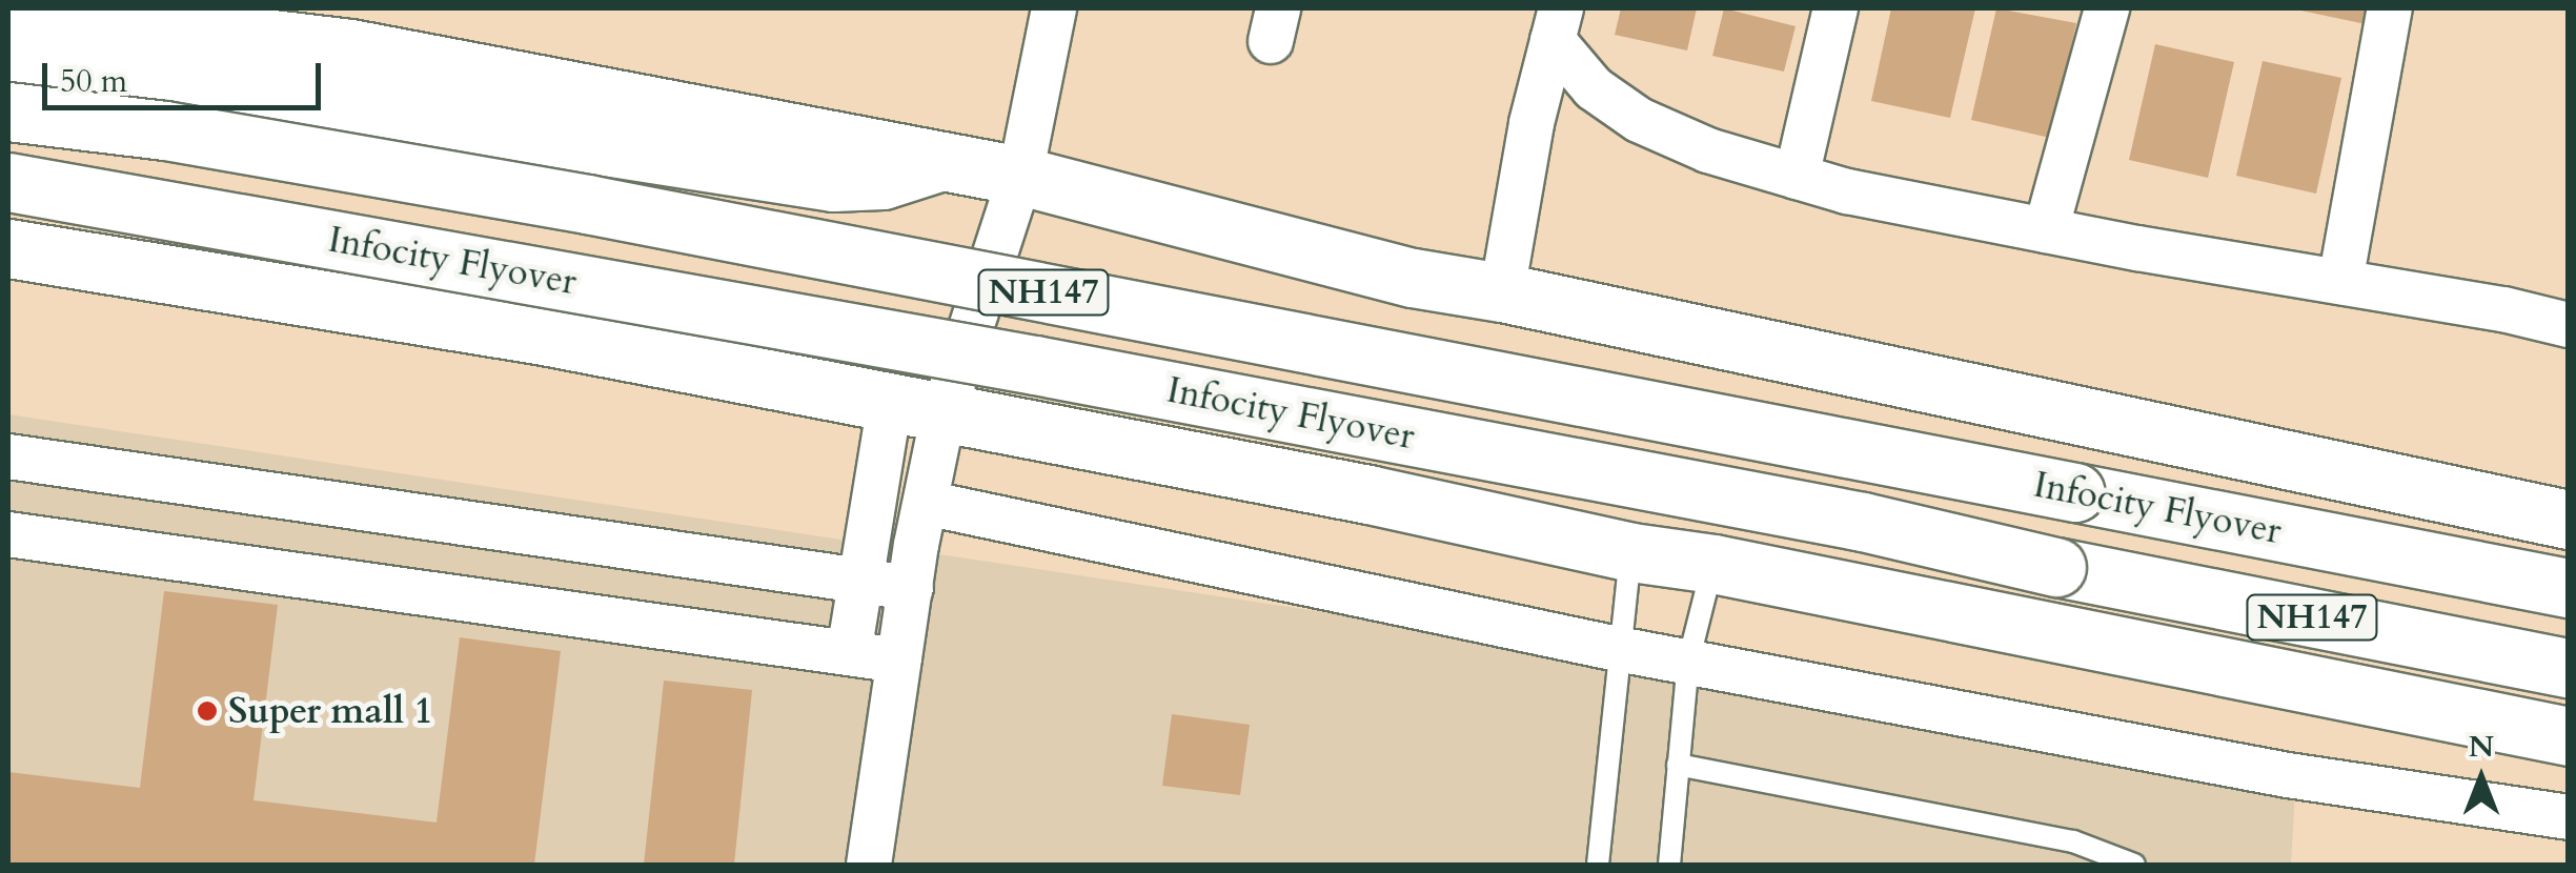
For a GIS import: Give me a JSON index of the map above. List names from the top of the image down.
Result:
{
  "streets": {
    "main road": ["Infocity Flyover", "NH147"]
  },
  "places": ["Super mall 1"],
  "scale_bar": "50 m",
  "north": "top"
}
